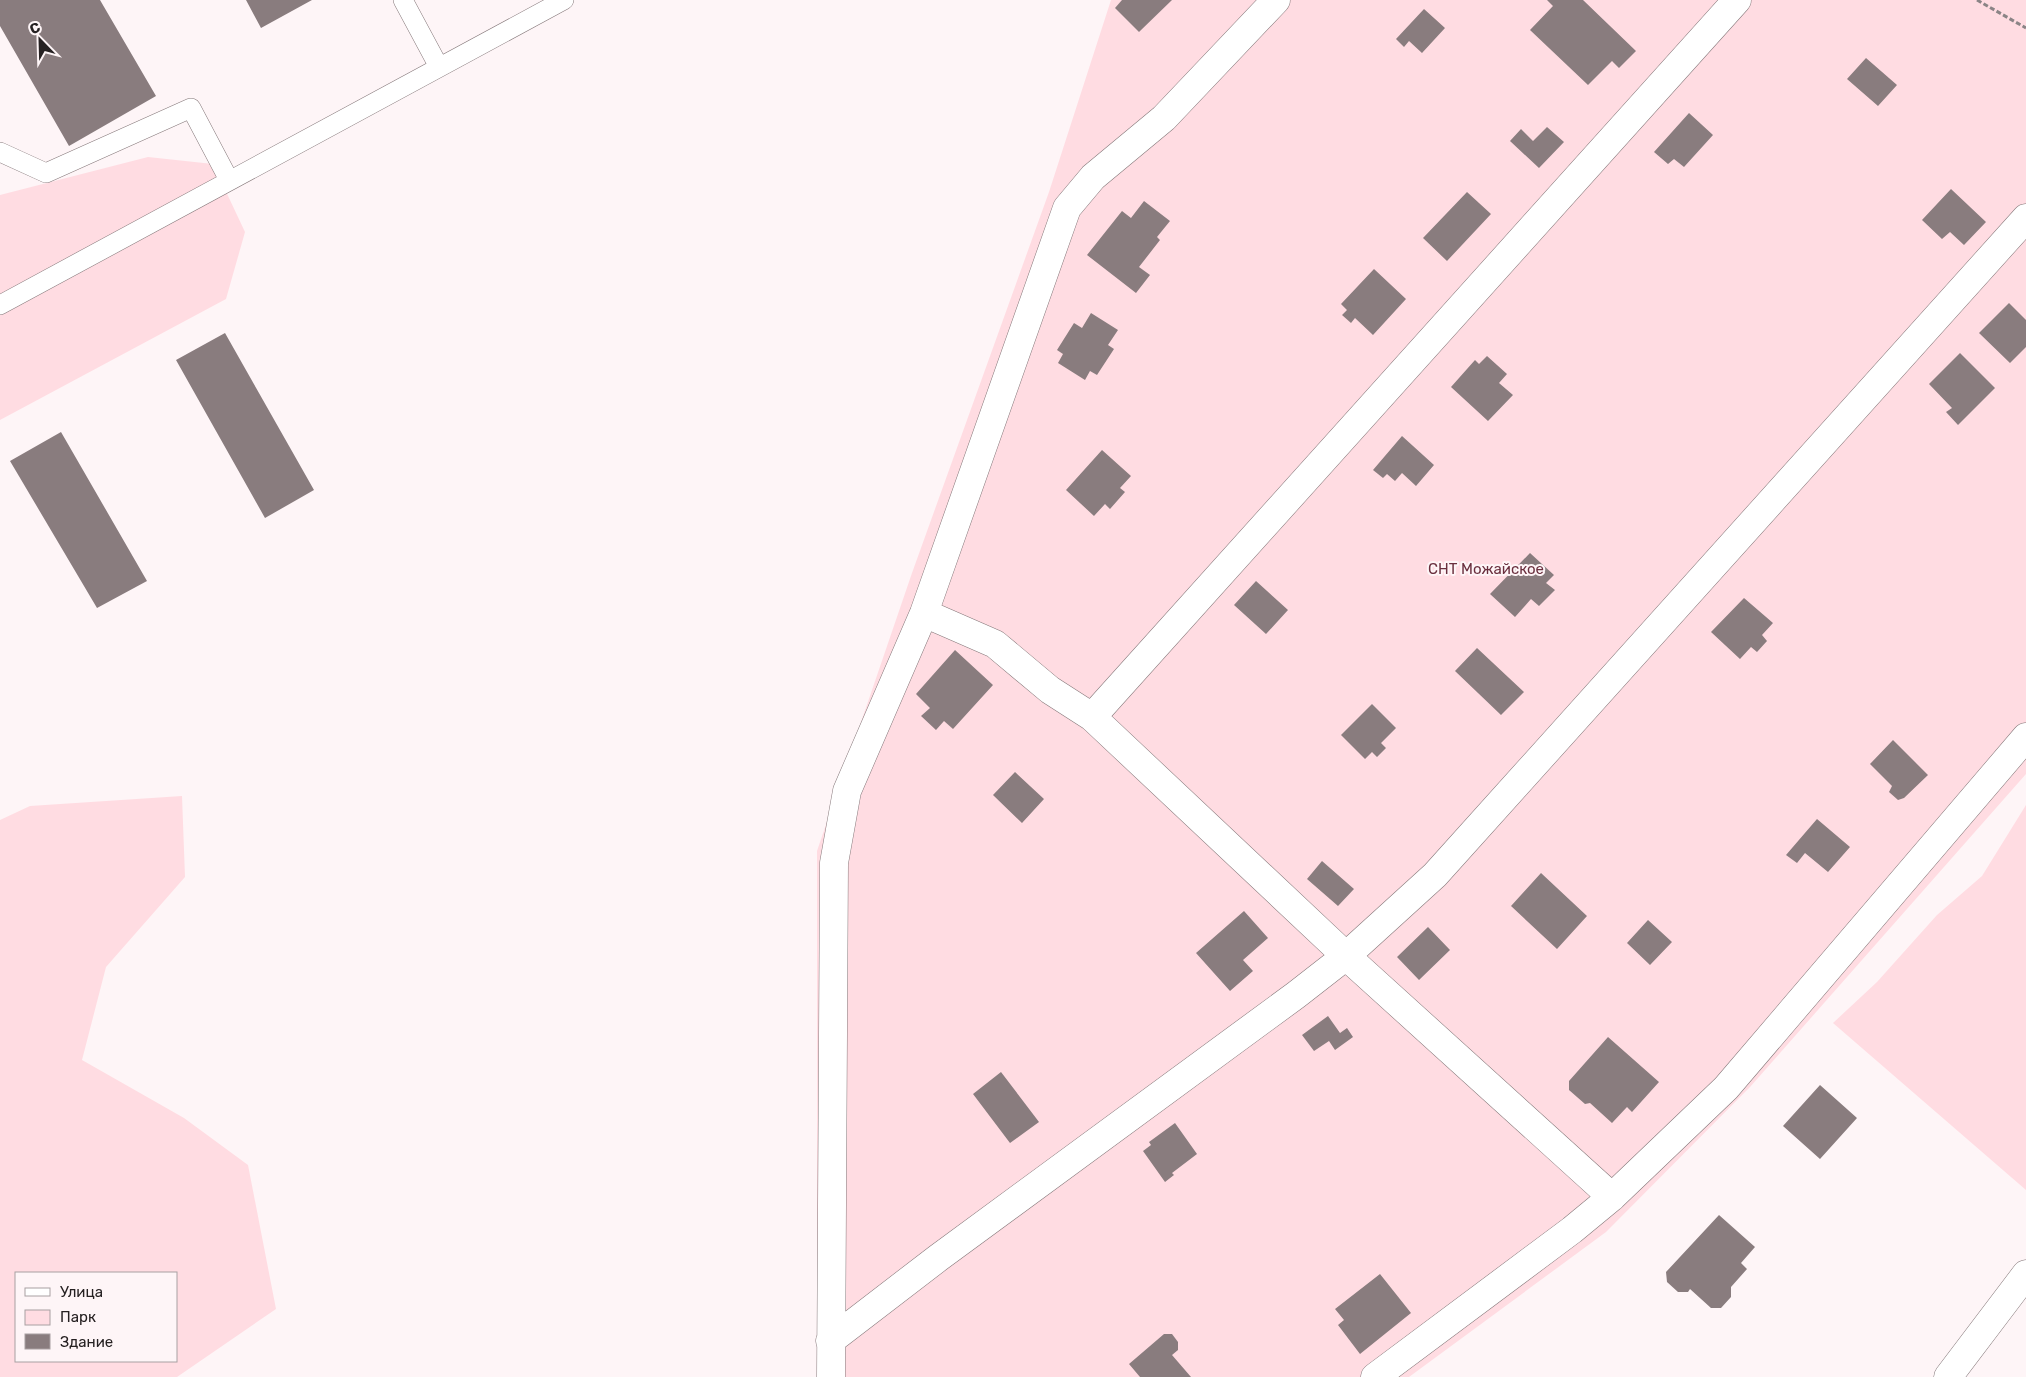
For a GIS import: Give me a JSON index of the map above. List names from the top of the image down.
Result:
{
  "parks": ["СНТ Можайское"],
  "legend": ["Улица", "Парк", "Здание"],
  "north": "top left"
}
